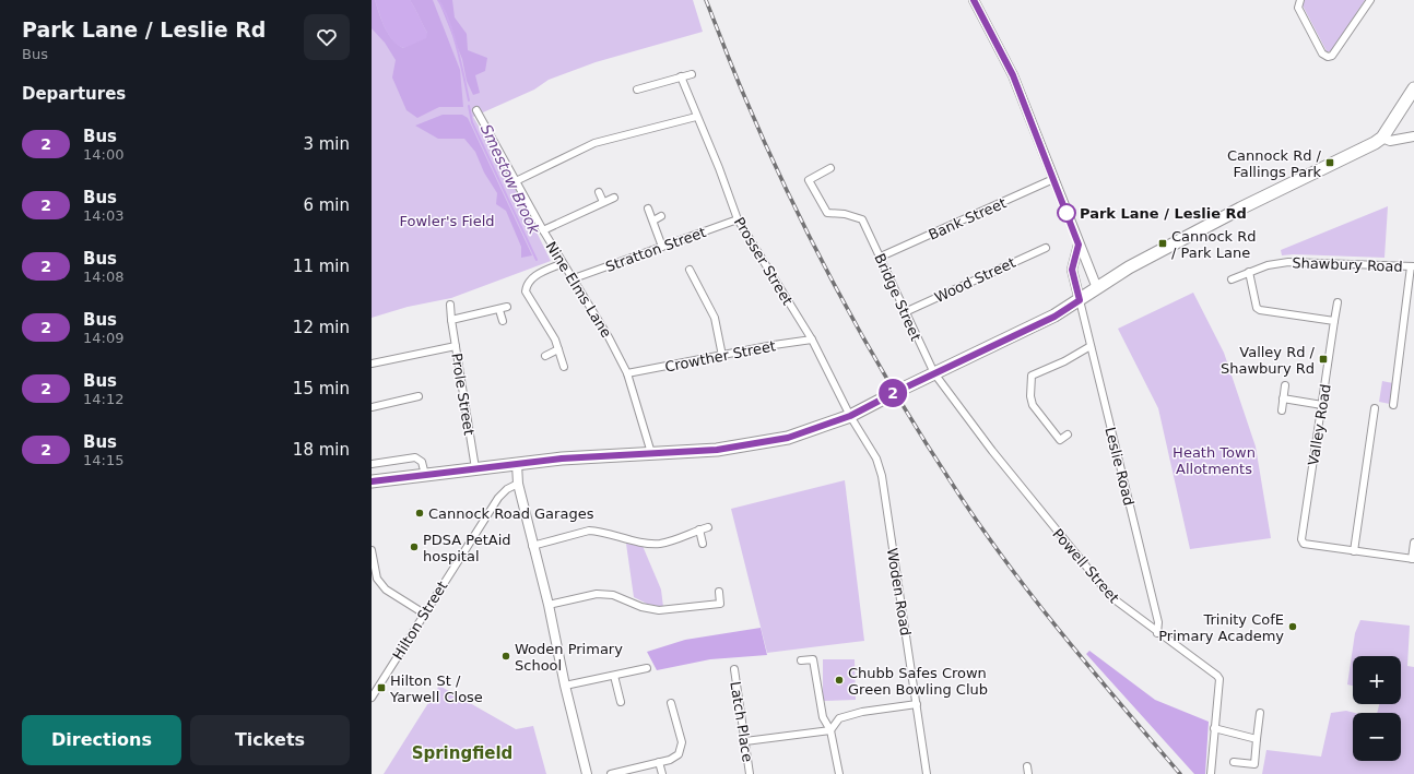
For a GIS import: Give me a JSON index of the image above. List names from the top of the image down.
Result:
{
  "streets": {
    "street": [
      "Bank Street",
      "Stratton Street",
      "Prosser Street",
      "Shawbury Road",
      "Wood Street",
      "Nine Elms Lane",
      "Bridge Street",
      "Crowther Street",
      "Prole Street",
      "Valley Road",
      "Leslie Road",
      "Powell Street",
      "Woden Road",
      "Hilton Street",
      "Latch Place"
    ]
  },
  "crossings": [
    ["Bank Street", "Bridge Street"],
    ["Stratton Street", "Prosser Street"],
    ["Stratton Street", "Nine Elms Lane"],
    ["Prosser Street", "Crowther Street"],
    ["Prosser Street", "Woden Road"],
    ["Wood Street", "Bridge Street"],
    ["Nine Elms Lane", "Crowther Street"],
    ["Bridge Street", "Powell Street"],
    ["Leslie Road", "Powell Street"]
  ],
  "districts": ["Springfield"],
  "water": ["Smestow Brook"],
  "parks": ["Fowler's Field", "Heath Town Allotments"],
  "places": {
    "transit": [
      "Cannock Rd / Fallings Park",
      "Cannock Rd / Park Lane",
      "Valley Rd / Shawbury Rd",
      "Hilton St / Yarwell Close"
    ],
    "other": [
      "Park Lane / Leslie Rd",
      "Cannock Road Garages",
      "PDSA PetAid hospital",
      "Trinity CofE Primary Academy",
      "Woden Primary School",
      "Chubb Safes Crown Green Bowling Club"
    ]
  },
  "lines": ["bus line 2"],
  "page": {
    "heading": [
      ["Park Lane / Leslie Rd", "Bus"],
      "Departures"
    ],
    "on_map": "2",
    "list": [
      {
        "mark": "2",
        "name": "Bus",
        "note": "14:00",
        "value": "3 min"
      },
      {
        "mark": "2",
        "name": "Bus",
        "note": "14:03",
        "value": "6 min"
      },
      {
        "mark": "2",
        "name": "Bus",
        "note": "14:08",
        "value": "11 min"
      },
      {
        "mark": "2",
        "name": "Bus",
        "note": "14:09",
        "value": "12 min"
      },
      {
        "mark": "2",
        "name": "Bus",
        "note": "14:12",
        "value": "15 min"
      },
      {
        "mark": "2",
        "name": "Bus",
        "note": "14:15",
        "value": "18 min"
      }
    ],
    "map_buttons": ["+", "−"],
    "buttons": ["Directions", "Tickets"]
  }
}
